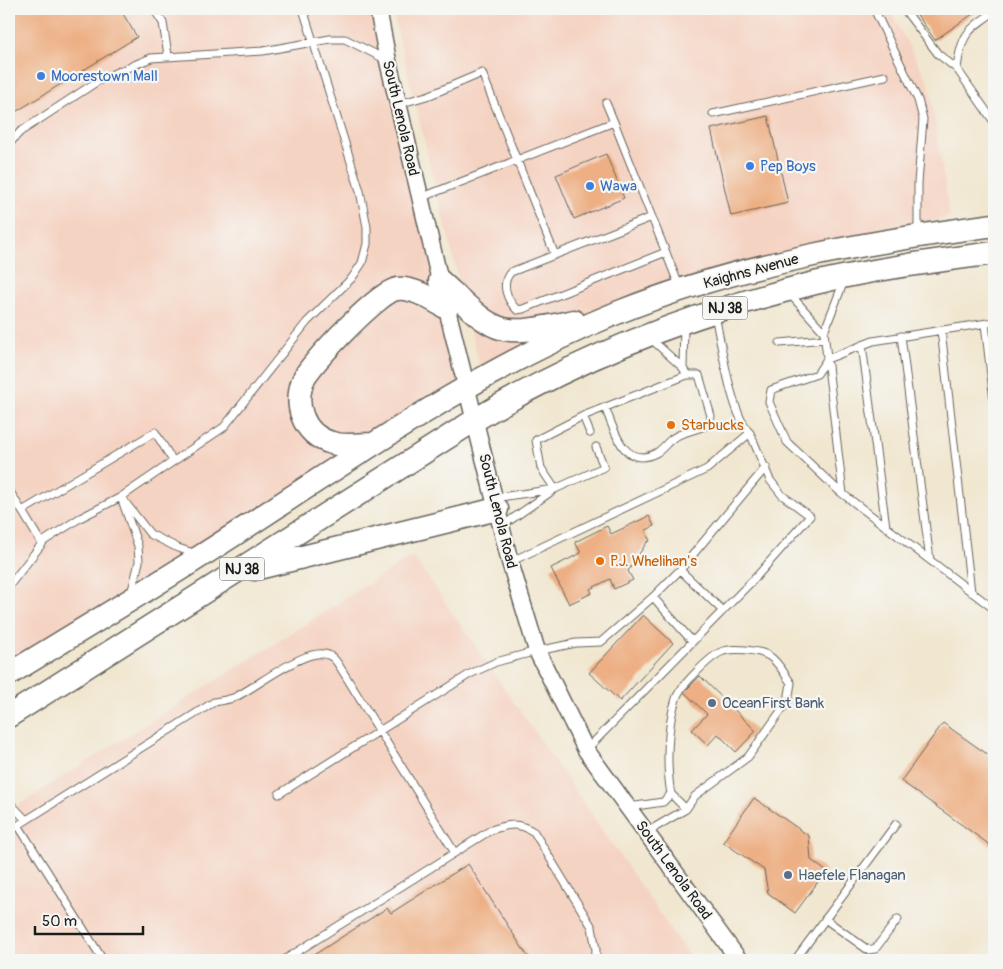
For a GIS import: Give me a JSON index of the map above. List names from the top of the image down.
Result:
{
  "streets": {
    "highway": ["Kaighns Avenue", "NJ 38"],
    "street": ["South Lenola Road"]
  },
  "crossings": [
    ["South Lenola Road", "Kaighns Avenue"],
    ["South Lenola Road", "NJ 38"],
    ["Kaighns Avenue", "NJ 38"]
  ],
  "places": [
    "Moorestown Mall",
    "Pep Boys",
    "Wawa",
    "Starbucks",
    "P.J. Whelihan's",
    "OceanFirst Bank",
    "Haefele Flanagan"
  ],
  "scale_bar": "50 m"
}
